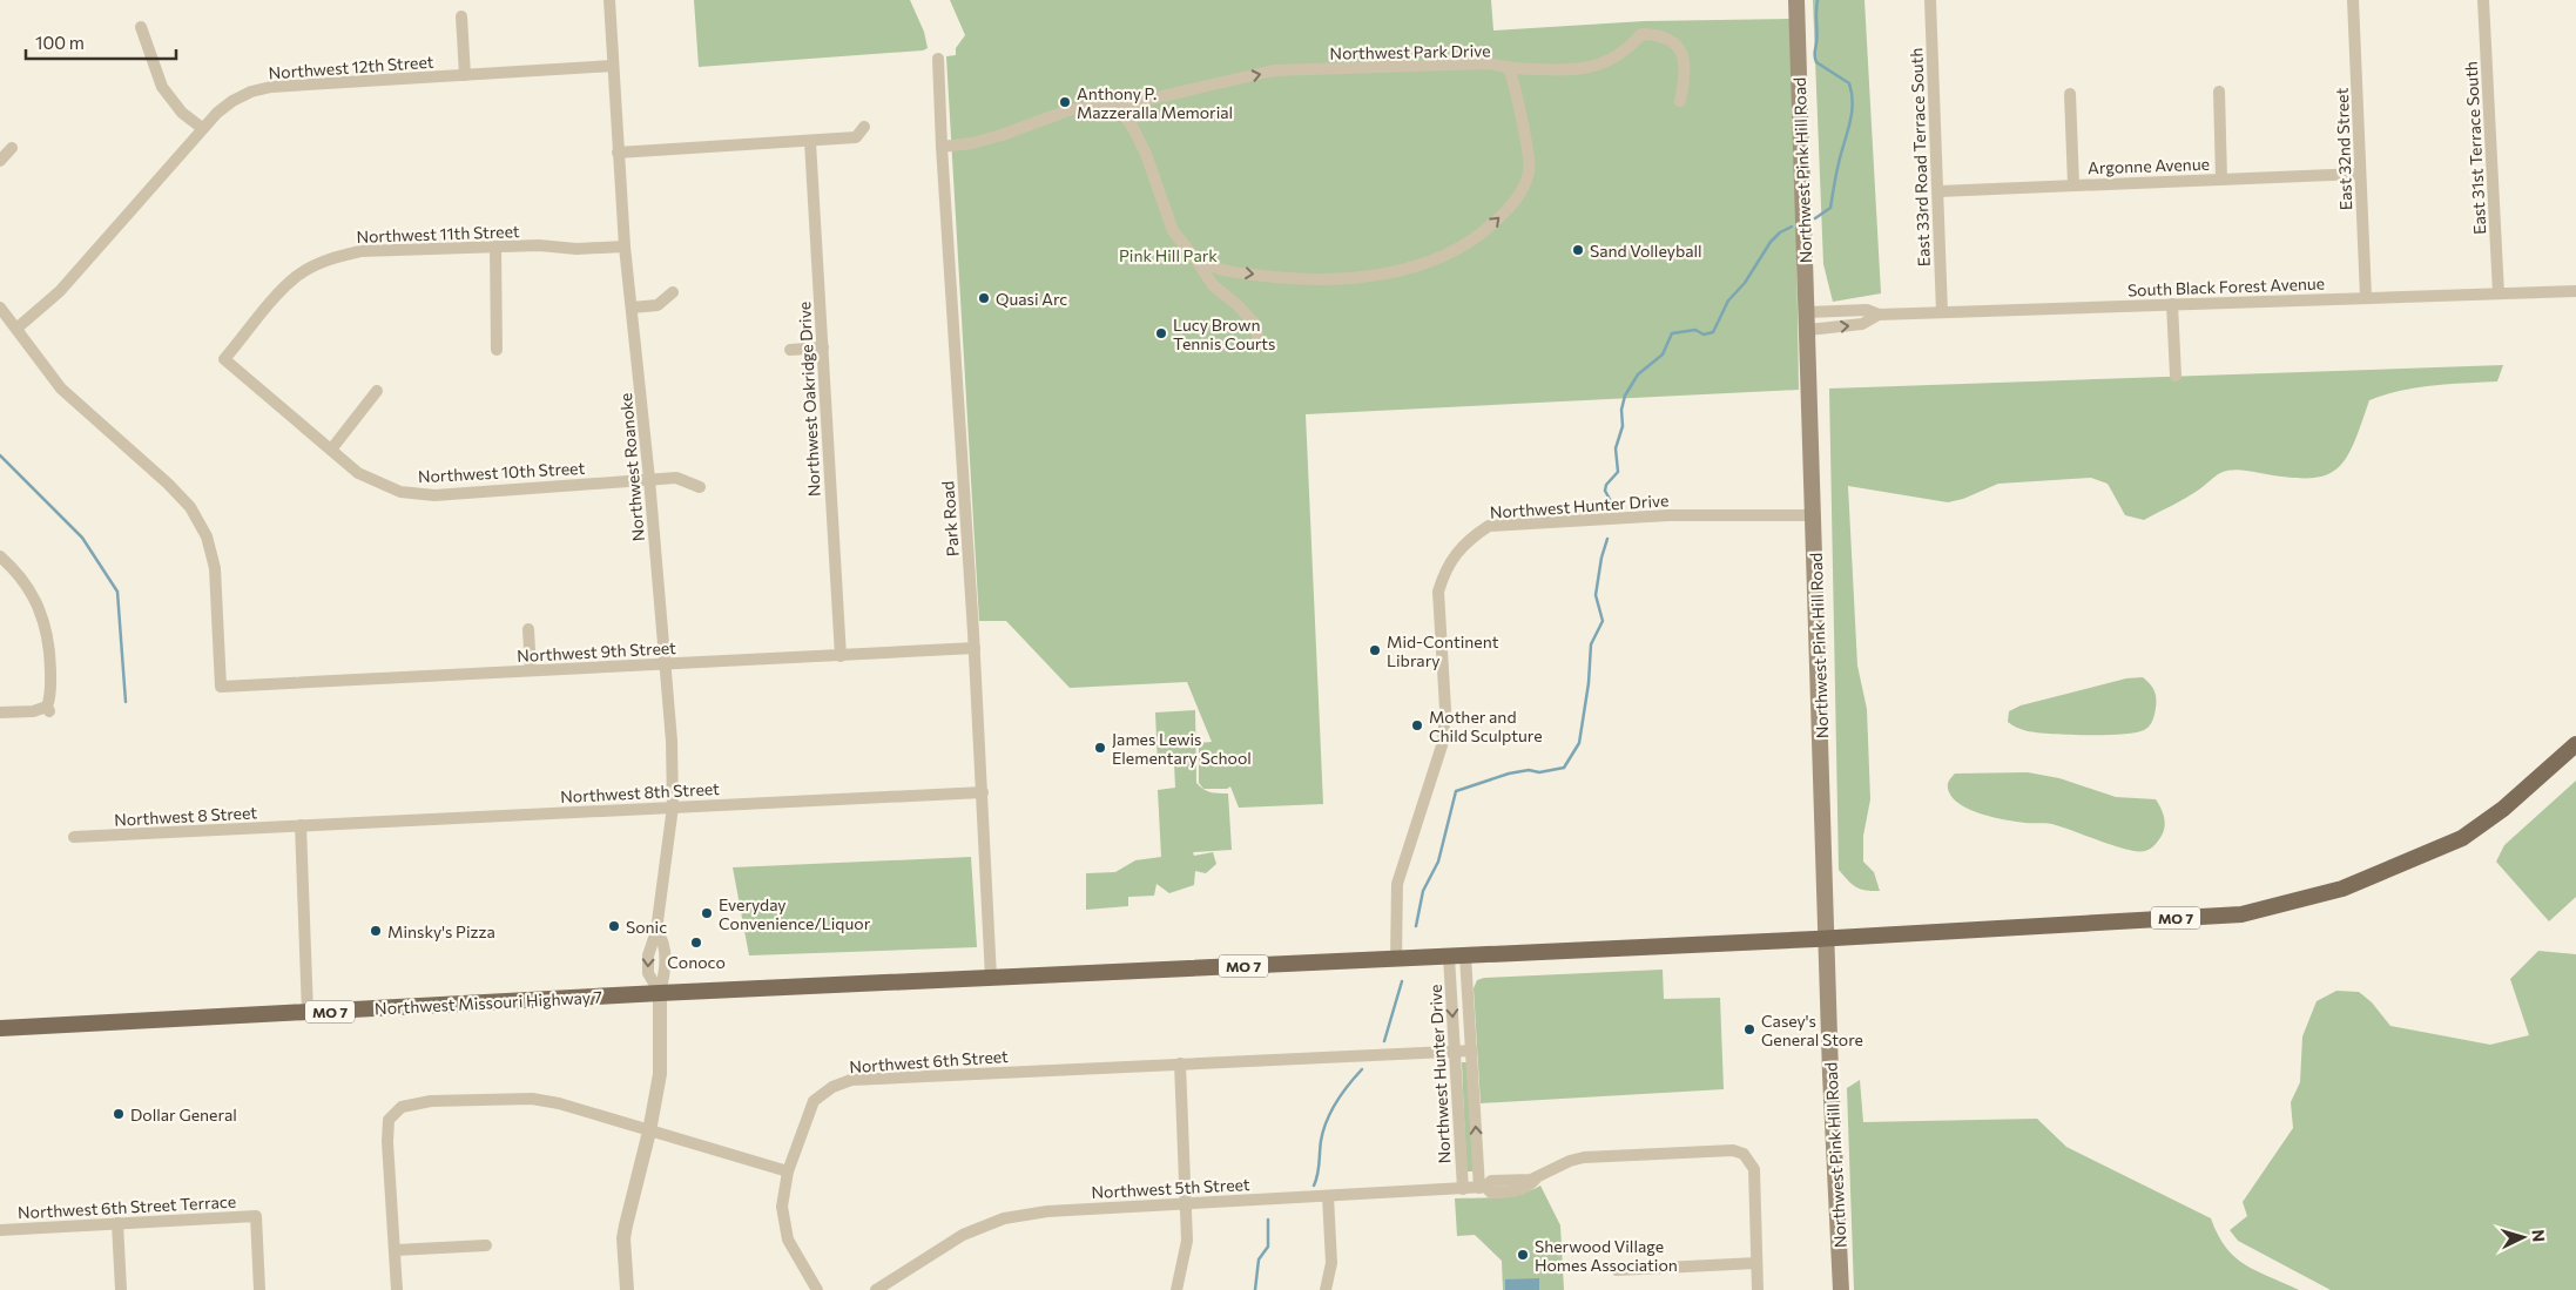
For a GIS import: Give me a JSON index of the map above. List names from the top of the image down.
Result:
{
  "streets": {
    "main road": ["Northwest Pink Hill Road", "MO 7", "Northwest Missouri Highway 7"],
    "street": [
      "Northwest Park Drive",
      "Northwest 12th Street",
      "East 31st Terrace South",
      "East 32nd Street",
      "East 33rd Road Terrace South",
      "Argonne Avenue",
      "Northwest 11th Street",
      "South Black Forest Avenue",
      "Northwest Oakridge Drive",
      "Northwest Roanoke",
      "Northwest 10th Street",
      "Northwest Hunter Drive",
      "Park Road",
      "Northwest 9th Street",
      "Northwest 8th Street",
      "Northwest 8 Street",
      "Northwest 6th Street",
      "Northwest 5th Street",
      "Northwest 6th Street Terrace"
    ]
  },
  "crossings": [
    ["Northwest Park Drive", "Park Road"],
    ["Northwest 12th Street", "Northwest Roanoke"],
    ["Northwest 12th Street", "Northwest 9th Street"],
    ["East 31st Terrace South", "South Black Forest Avenue"],
    ["East 32nd Street", "Argonne Avenue"],
    ["East 32nd Street", "South Black Forest Avenue"],
    ["East 33rd Road Terrace South", "Argonne Avenue"],
    ["East 33rd Road Terrace South", "South Black Forest Avenue"],
    ["Northwest Pink Hill Road", "South Black Forest Avenue"],
    ["Northwest Pink Hill Road", "Northwest Hunter Drive"],
    ["Northwest Pink Hill Road", "MO 7"],
    ["Northwest 11th Street", "Northwest Roanoke"],
    ["Northwest 11th Street", "Northwest 10th Street"],
    ["Northwest Oakridge Drive", "Northwest 9th Street"],
    ["Northwest Roanoke", "Northwest 10th Street"],
    ["Northwest Roanoke", "Northwest 9th Street"],
    ["Northwest Roanoke", "Northwest 8th Street"],
    ["Northwest Roanoke", "MO 7"],
    ["Northwest Roanoke", "Northwest Missouri Highway 7"],
    ["Northwest Hunter Drive", "MO 7"],
    ["Northwest Hunter Drive", "Northwest 6th Street"],
    ["Northwest Hunter Drive", "Northwest 5th Street"],
    ["Park Road", "Northwest 9th Street"],
    ["Park Road", "Northwest 8th Street"],
    ["Park Road", "MO 7"],
    ["Northwest 8th Street", "Northwest 8 Street"],
    ["MO 7", "Northwest Missouri Highway 7"]
  ],
  "one_way": ["Northwest Park Drive"],
  "parks": ["Pink Hill Park"],
  "places": [
    "Anthony P. Mazzeralla Memorial",
    "Sand Volleyball",
    "Quasi Arc",
    "Lucy Brown Tennis Courts",
    "Mid-Continent Library",
    "Mother and Child Sculpture",
    "James Lewis Elementary School",
    "Everyday Convenience/Liquor",
    "Sonic",
    "Minsky's Pizza",
    "Conoco",
    "Casey's General Store",
    "Dollar General",
    "Sherwood Village Homes Association"
  ],
  "scale_bar": "100 m",
  "north": "right"
}
